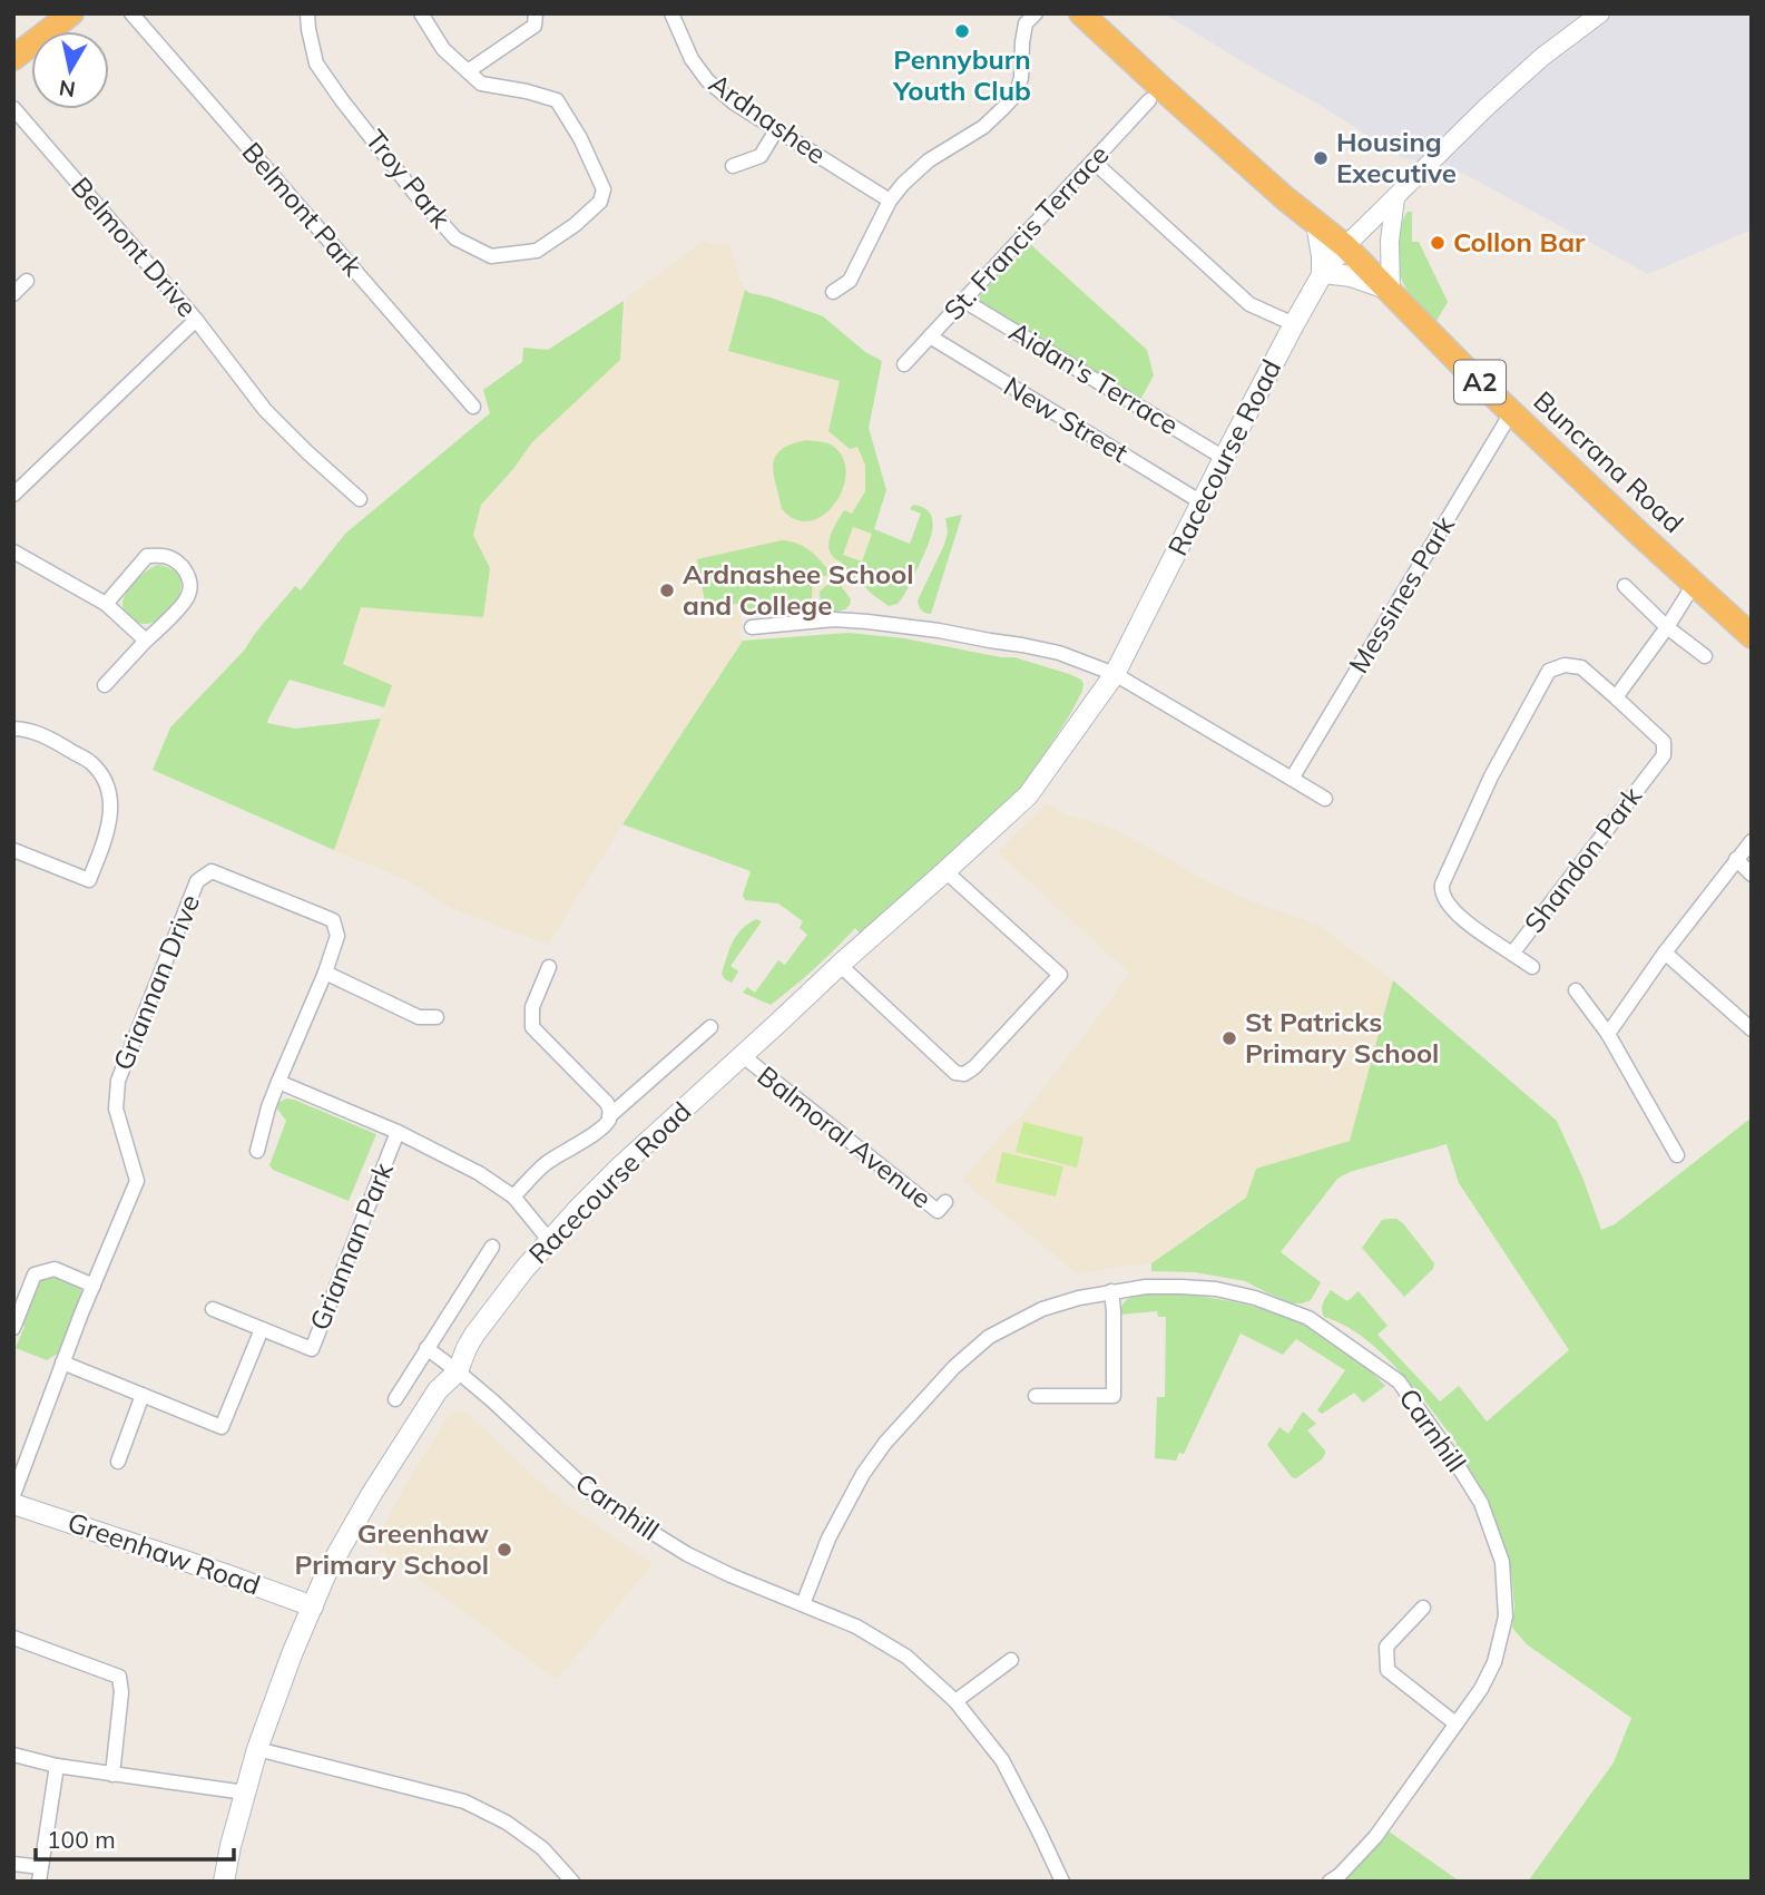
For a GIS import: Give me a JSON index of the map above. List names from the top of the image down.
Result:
{
  "streets": {
    "highway": ["A2", "Buncrana Road"],
    "main road": ["Racecourse Road", "Greenhaw Road"],
    "street": [
      "Ardnashee",
      "Troy Park",
      "Belmont Park",
      "St. Francis Terrace",
      "Belmont Drive",
      "Aidan's Terrace",
      "New Street",
      "Messines Park",
      "Shandon Park",
      "Griannan Drive",
      "Balmoral Avenue",
      "Griannan Park",
      "Carnhill"
    ]
  },
  "crossings": [
    ["St. Francis Terrace", "Aidan's Terrace"],
    ["St. Francis Terrace", "New Street"],
    ["Aidan's Terrace", "Racecourse Road"],
    ["New Street", "Racecourse Road"],
    ["Racecourse Road", "Buncrana Road"],
    ["Racecourse Road", "Balmoral Avenue"],
    ["Racecourse Road", "Carnhill"],
    ["Racecourse Road", "Greenhaw Road"],
    ["Buncrana Road", "Messines Park"]
  ],
  "places": [
    "Pennyburn Youth Club",
    "Housing Executive",
    "Collon Bar",
    "Ardnashee School and College",
    "St Patricks Primary School",
    "Greenhaw Primary School"
  ],
  "scale_bar": "100 m",
  "north": "bottom"
}
